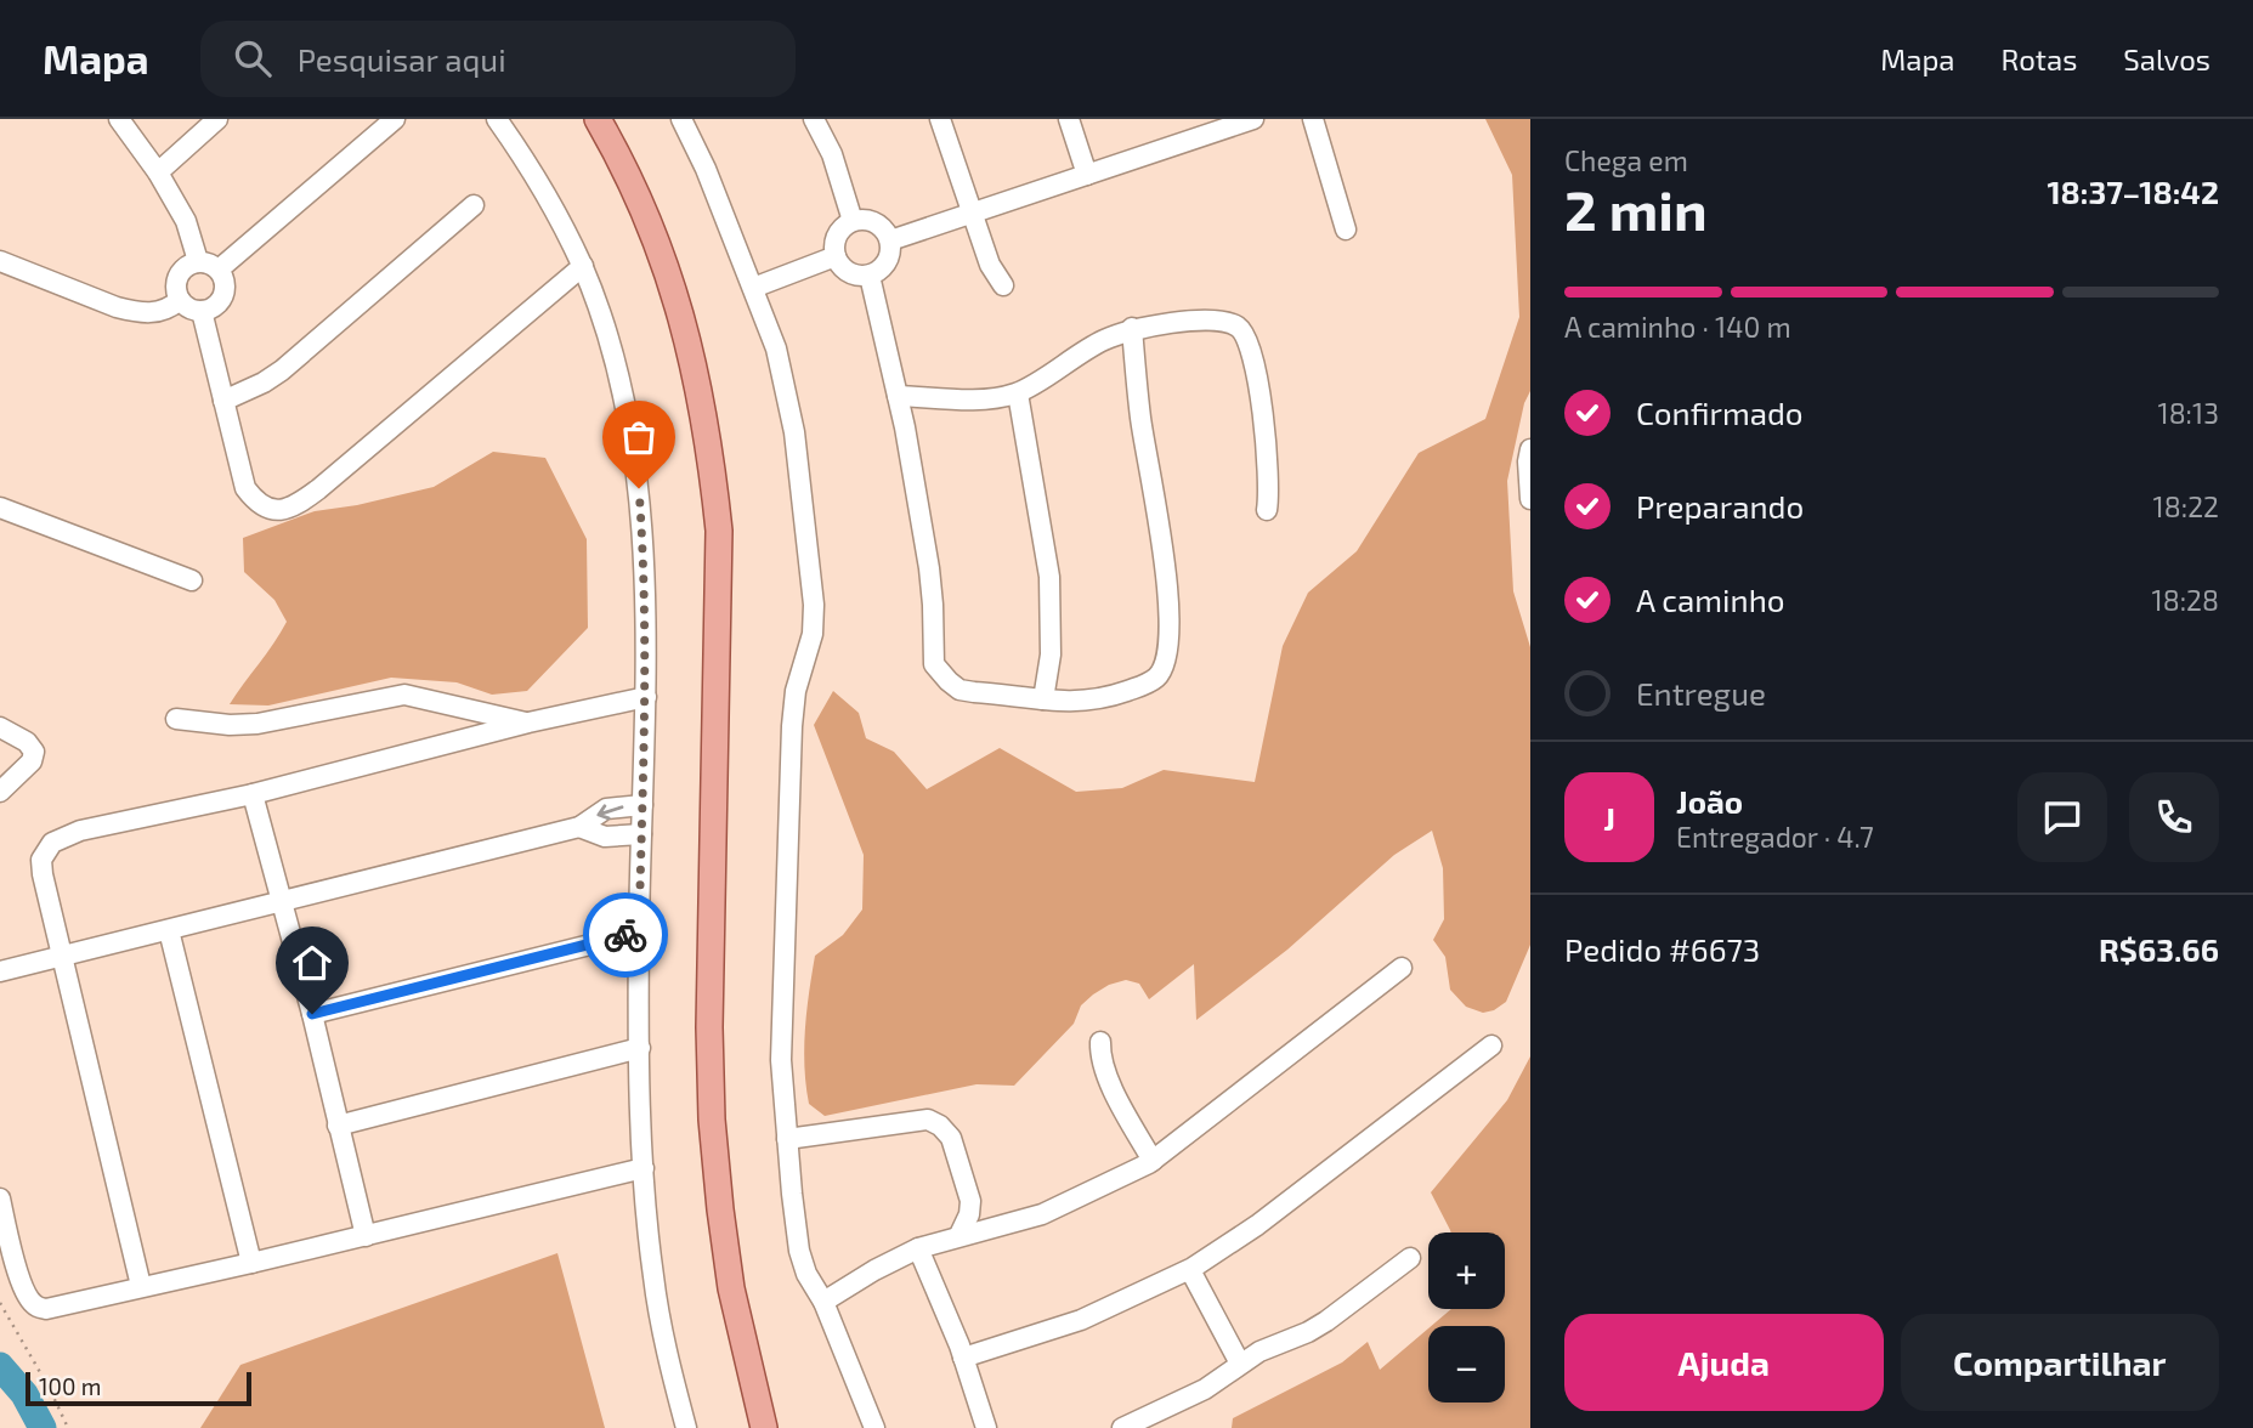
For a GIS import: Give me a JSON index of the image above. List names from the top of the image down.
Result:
{
  "scale_bar": "100 m",
  "page": {
    "header": "Mapa",
    "search": "Pesquisar aqui",
    "nav": ["Mapa", "Rotas", "Salvos"],
    "heading": ["2 min", "Chega em", "18:37–18:42"],
    "panel": [
      "João",
      "Entregador · 4.7",
      "Pedido #6673",
      "R$63.66"
    ],
    "bar": "A caminho · 140 m",
    "list": [
      ["Confirmado", "18:13"],
      ["Preparando", "18:22"],
      ["A caminho", "18:28"],
      "Entregue"
    ],
    "round": "J",
    "map_buttons": ["+", "−"],
    "buttons": ["Ajuda", "Compartilhar"],
    "scale": "100 m"
  }
}
